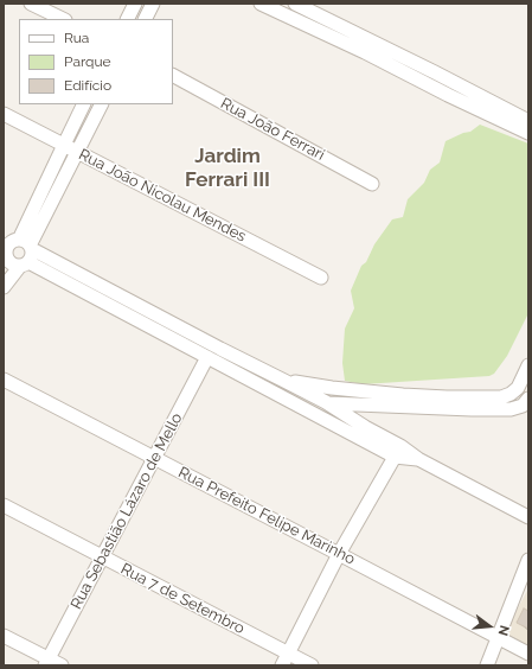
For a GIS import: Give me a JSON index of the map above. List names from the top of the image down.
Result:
{
  "streets": {
    "street": [
      "Rua João Ferrari",
      "Rua João Nicolau Mendes",
      "Rua Sebastião Lázaro de Mello",
      "Rua Prefeito Felipe Marinho",
      "Rua 7 de Setembro"
    ]
  },
  "crossings": [
    ["Rua Sebastião Lázaro de Mello", "Rua Prefeito Felipe Marinho"],
    ["Rua Sebastião Lázaro de Mello", "Rua 7 de Setembro"]
  ],
  "districts": ["Jardim Ferrari III"],
  "legend": ["Rua", "Parque", "Edifício"],
  "north": "right"
}
